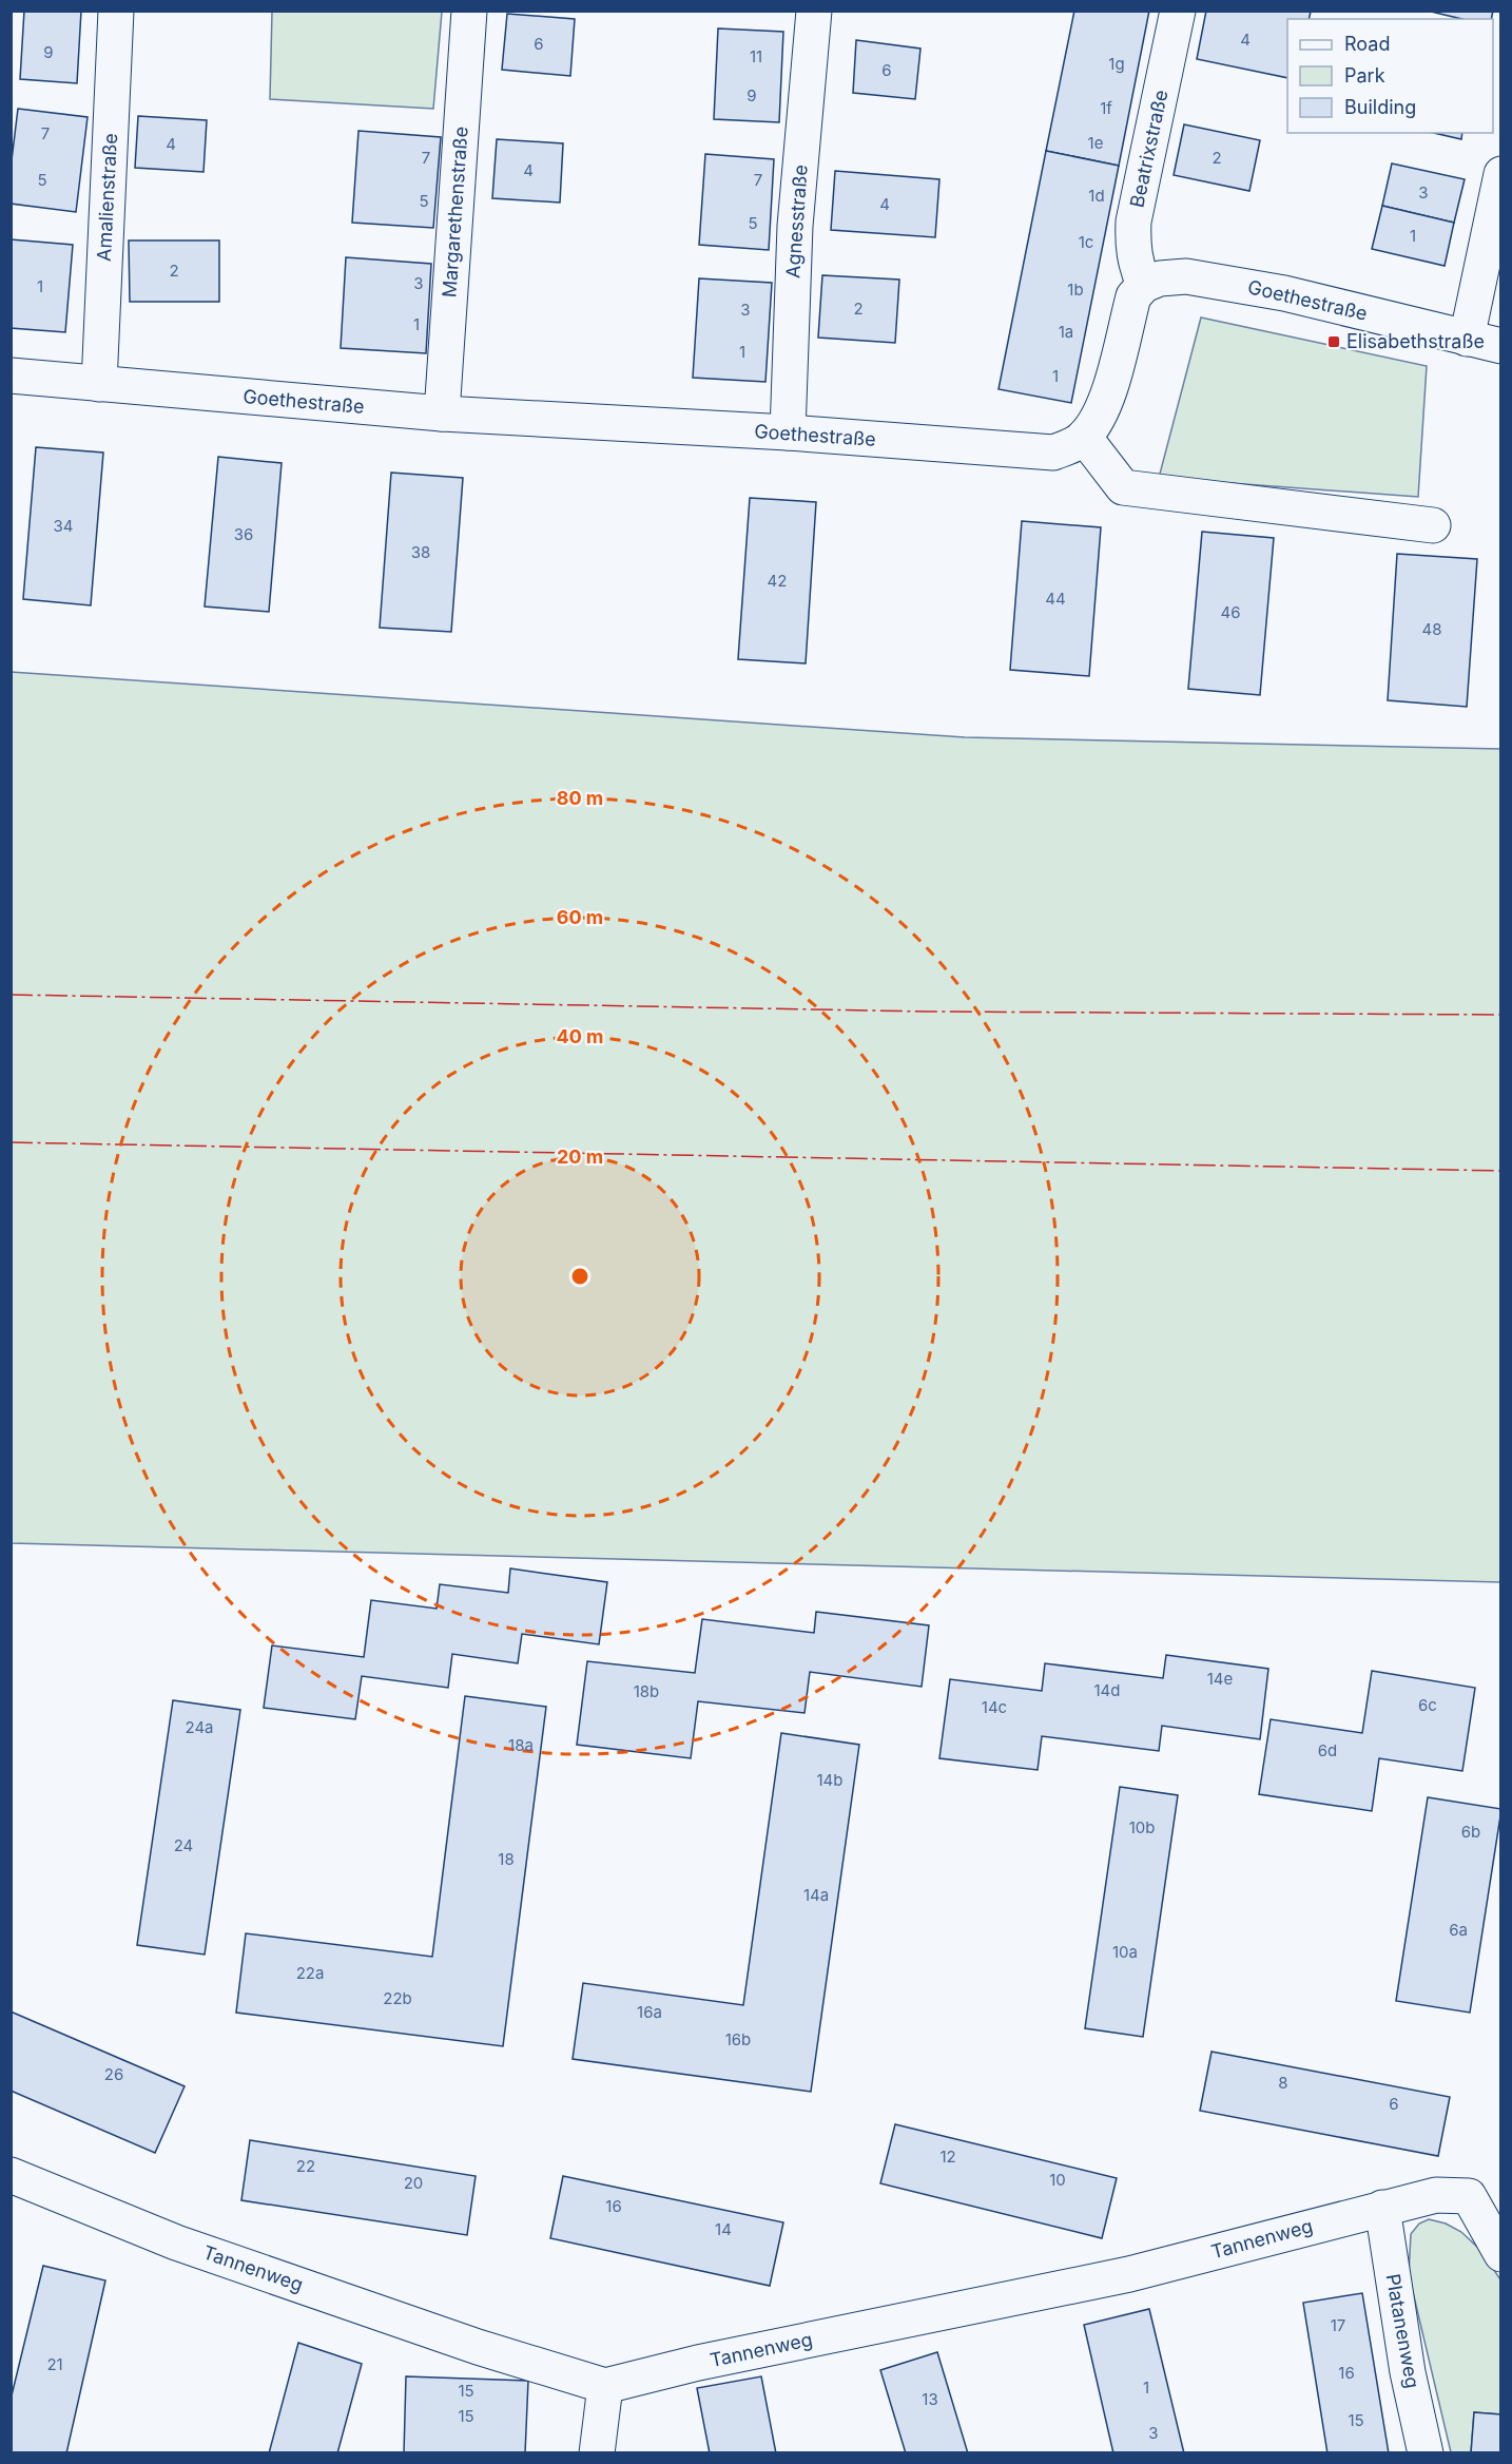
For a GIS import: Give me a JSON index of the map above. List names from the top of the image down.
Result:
{
  "streets": {
    "street": [
      "Beatrixstraße",
      "Amalienstraße",
      "Margarethenstraße",
      "Agnesstraße",
      "Goethestraße",
      "Tannenweg",
      "Platanenweg"
    ]
  },
  "crossings": [
    ["Beatrixstraße", "Goethestraße"],
    ["Amalienstraße", "Goethestraße"],
    ["Margarethenstraße", "Goethestraße"],
    ["Agnesstraße", "Goethestraße"],
    ["Tannenweg", "Platanenweg"]
  ],
  "places": {
    "transit": ["Elisabethstraße"]
  },
  "house_numbers": [
    "4",
    "6",
    "9",
    "11",
    "1g",
    "6",
    "9",
    "1f",
    "7",
    "1e",
    "4",
    "7",
    "2",
    "4",
    "5",
    "7",
    "3",
    "1d",
    "5",
    "4",
    "5",
    "1",
    "1c",
    "2",
    "3",
    "1",
    "1b",
    "2",
    "3",
    "1",
    "1a",
    "1",
    "1",
    "34",
    "36",
    "38",
    "42",
    "44",
    "46",
    "48",
    "14e",
    "14d",
    "18b",
    "6c",
    "14c",
    "24a",
    "18a",
    "6d",
    "14b",
    "10b",
    "6b",
    "24",
    "18",
    "14a",
    "6a",
    "10a",
    "22a",
    "22b",
    "16a",
    "16b",
    "26",
    "8",
    "6",
    "12",
    "22",
    "10",
    "20",
    "16",
    "14",
    "17",
    "21",
    "16",
    "1",
    "15",
    "13",
    "15",
    "15",
    "3"
  ],
  "legend": ["Road", "Park", "Building"],
  "rings": [
    "80 m",
    "60 m",
    "40 m",
    "20 m"
  ]
}
